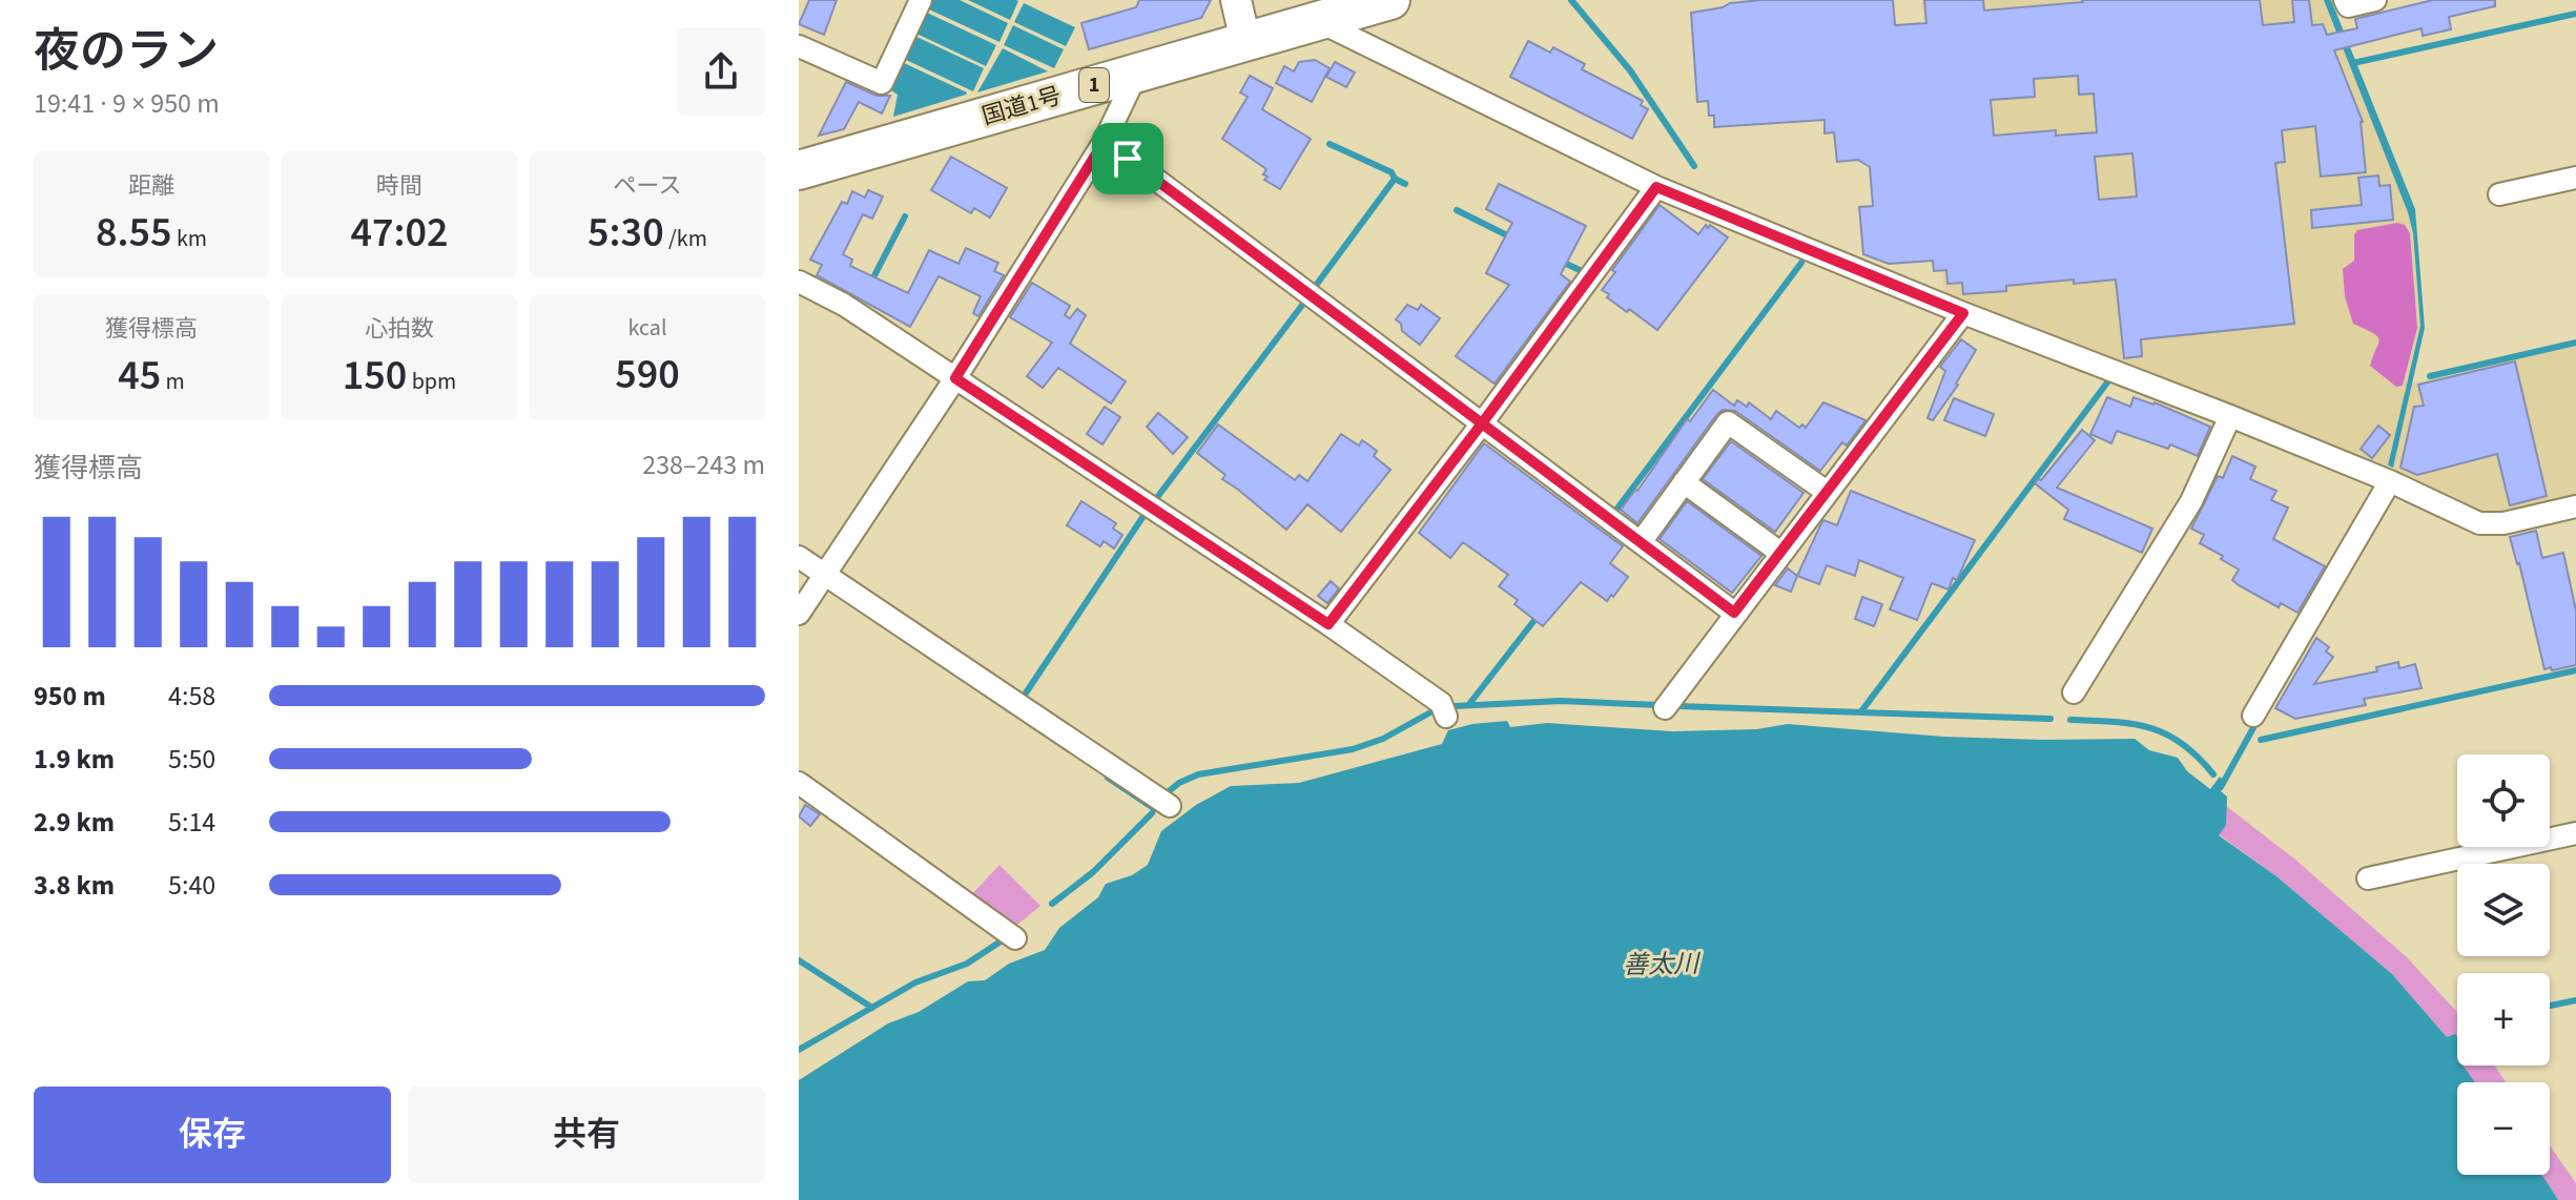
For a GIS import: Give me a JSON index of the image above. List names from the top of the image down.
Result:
{
  "streets": {
    "highway": ["1", "国道1号"]
  },
  "water": ["善太川"],
  "page": {
    "heading": ["夜のラン", "19:41 · 9 × 950 m"],
    "stats": [
      ["距離", "8.55 km"],
      ["時間", "47:02"],
      ["ペース", "5:30 /km"],
      ["獲得標高", "45 m"],
      ["心拍数", "150 bpm"],
      ["kcal", "590"]
    ],
    "chart": ["獲得標高", "238–243 m"],
    "list": [
      {
        "name": "950 m",
        "note": "4:58"
      },
      {
        "name": "1.9 km",
        "note": "5:50"
      },
      {
        "name": "2.9 km",
        "note": "5:14"
      },
      {
        "name": "3.8 km",
        "note": "5:40"
      }
    ],
    "map_buttons": ["+", "−"],
    "buttons": ["保存", "共有"]
  }
}
